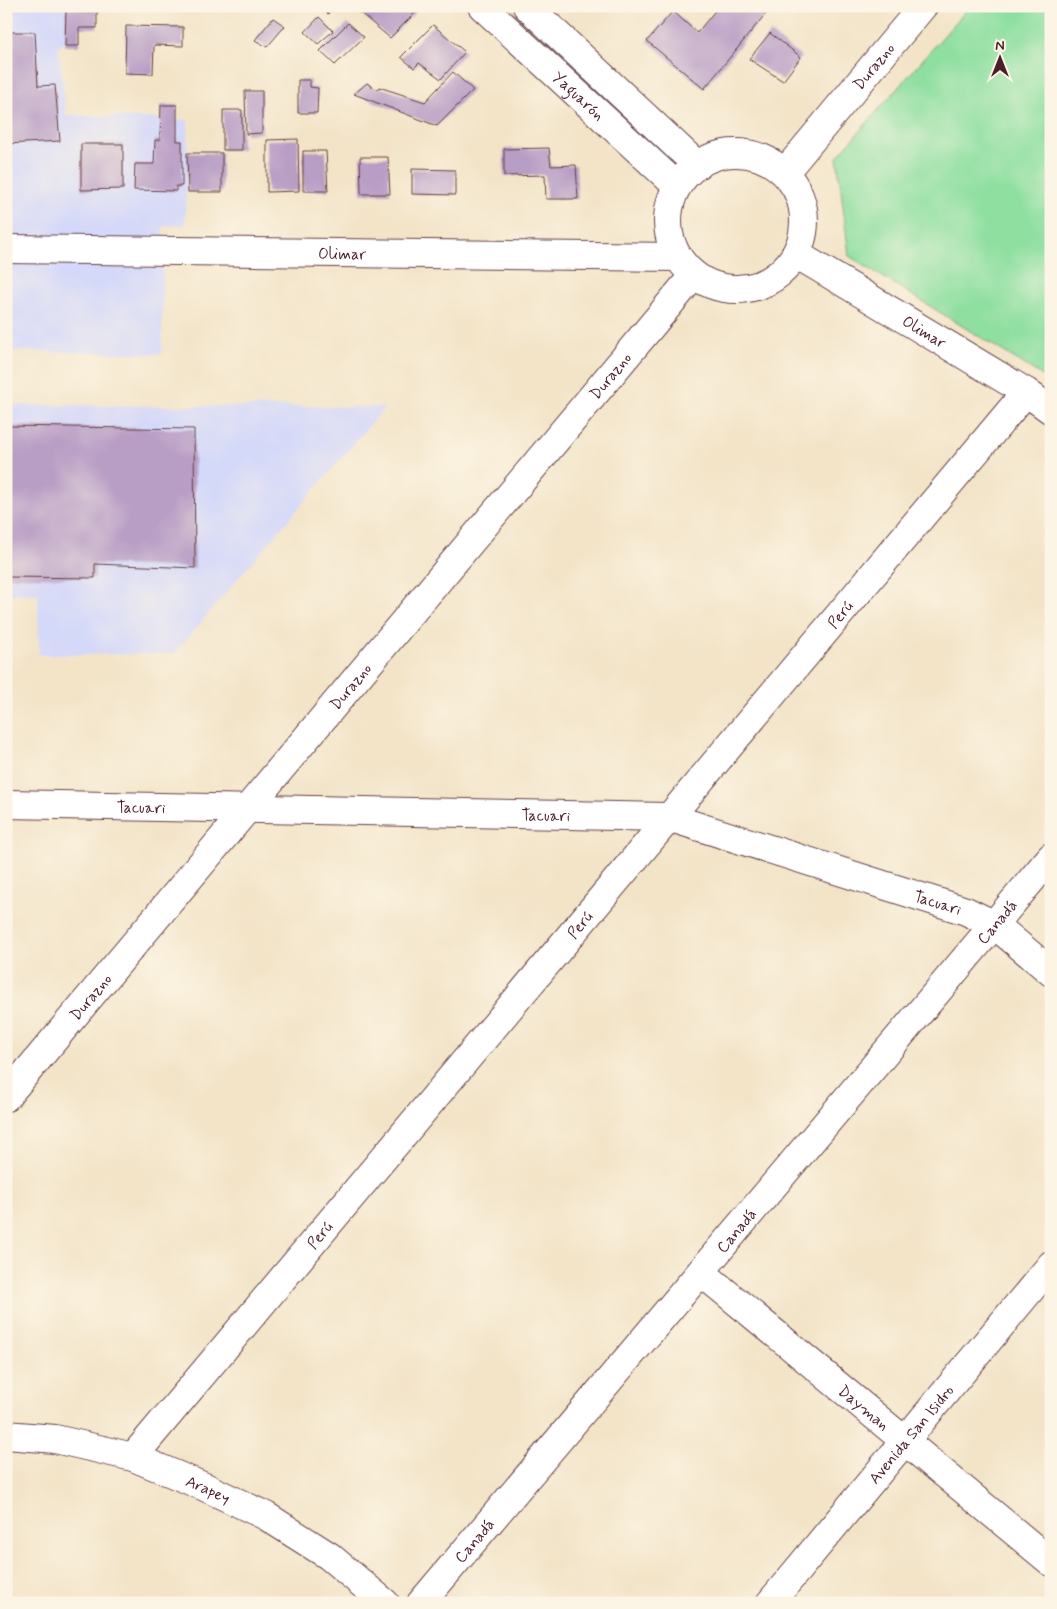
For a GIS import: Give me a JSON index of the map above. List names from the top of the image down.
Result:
{
  "streets": {
    "street": [
      "Durazno",
      "Yaguarón",
      "Olimar",
      "Perú",
      "Tacuari",
      "Canadá",
      "Dayman",
      "Avenida San Isidro",
      "Arapey"
    ]
  },
  "crossings": [
    ["Durazno", "Yaguarón"],
    ["Durazno", "Olimar"],
    ["Durazno", "Tacuari"],
    ["Yaguarón", "Olimar"],
    ["Olimar", "Perú"],
    ["Perú", "Tacuari"],
    ["Perú", "Arapey"],
    ["Tacuari", "Canadá"],
    ["Canadá", "Dayman"],
    ["Dayman", "Avenida San Isidro"]
  ],
  "north": "top"
}
